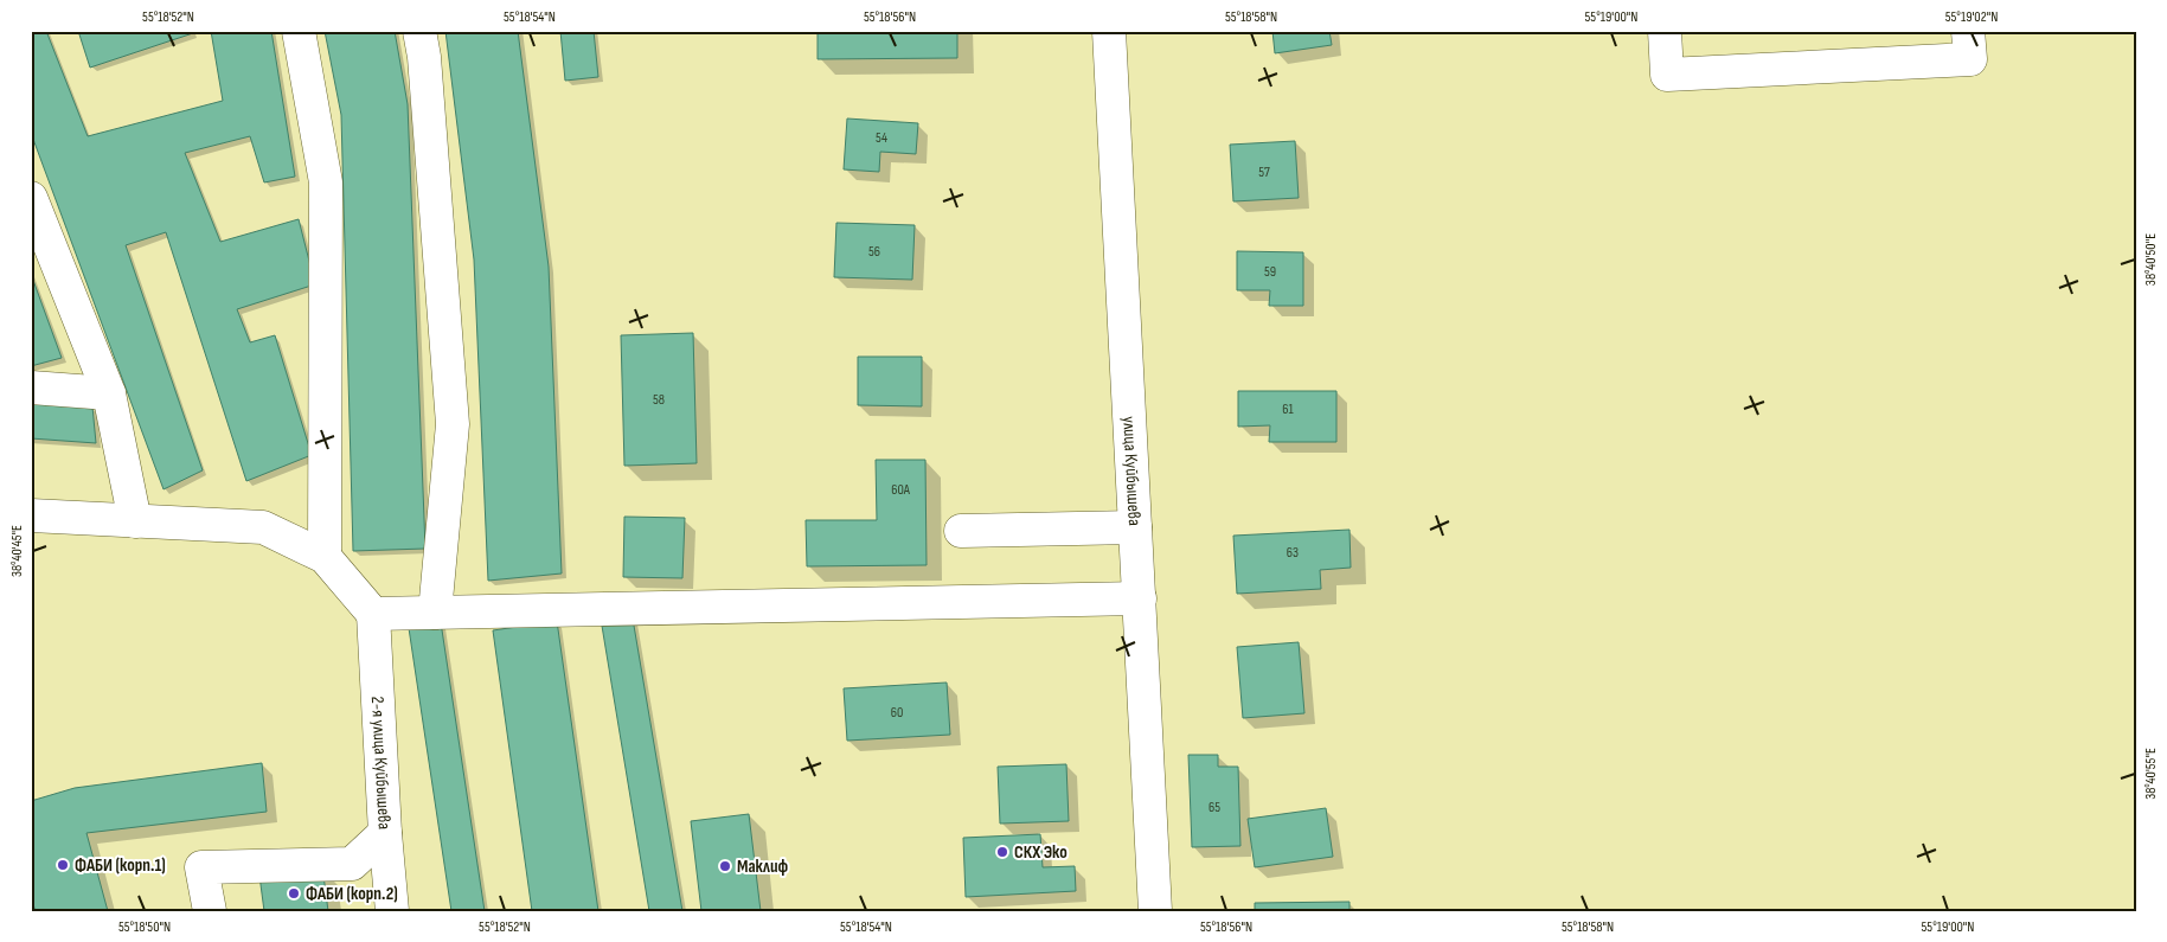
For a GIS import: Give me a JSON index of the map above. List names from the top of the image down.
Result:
{
  "streets": {
    "street": ["улица Куйбышева", "2-я улица Куйбышева"]
  },
  "places": [
    "СКХ Эко",
    "ФАБИ (корп.1)",
    "Маклиф",
    "ФАБИ (корп.2)"
  ],
  "house_numbers": [
    "54",
    "57",
    "56",
    "59",
    "58",
    "61",
    "60А",
    "63",
    "60",
    "65"
  ],
  "coordinates": [
    "55°18'52\"N",
    "55°18'54\"N",
    "55°18'56\"N",
    "55°18'58\"N",
    "55°19'00\"N",
    "55°19'02\"N",
    "38°40'50\"E",
    "38°40'45\"E",
    "38°40'55\"E",
    "55°18'50\"N"
  ]
}
